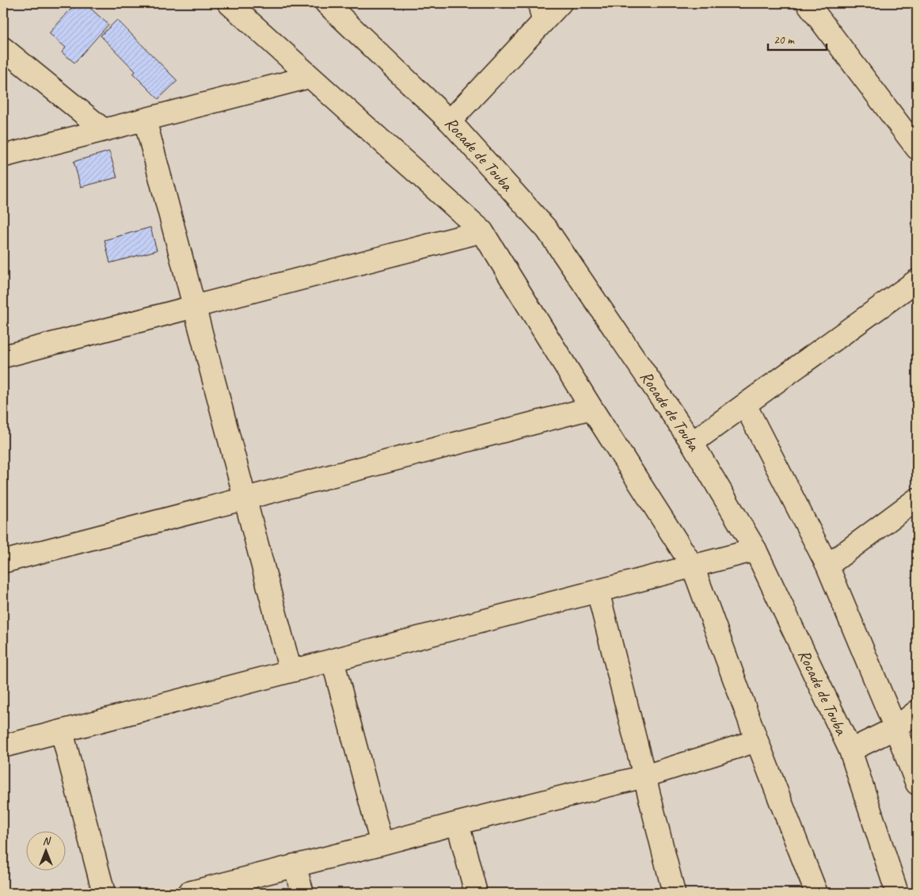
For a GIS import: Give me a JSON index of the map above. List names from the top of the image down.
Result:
{
  "streets": {
    "street": ["Rocade de Touba"]
  },
  "scale_bar": "20 m",
  "north": "top"
}
